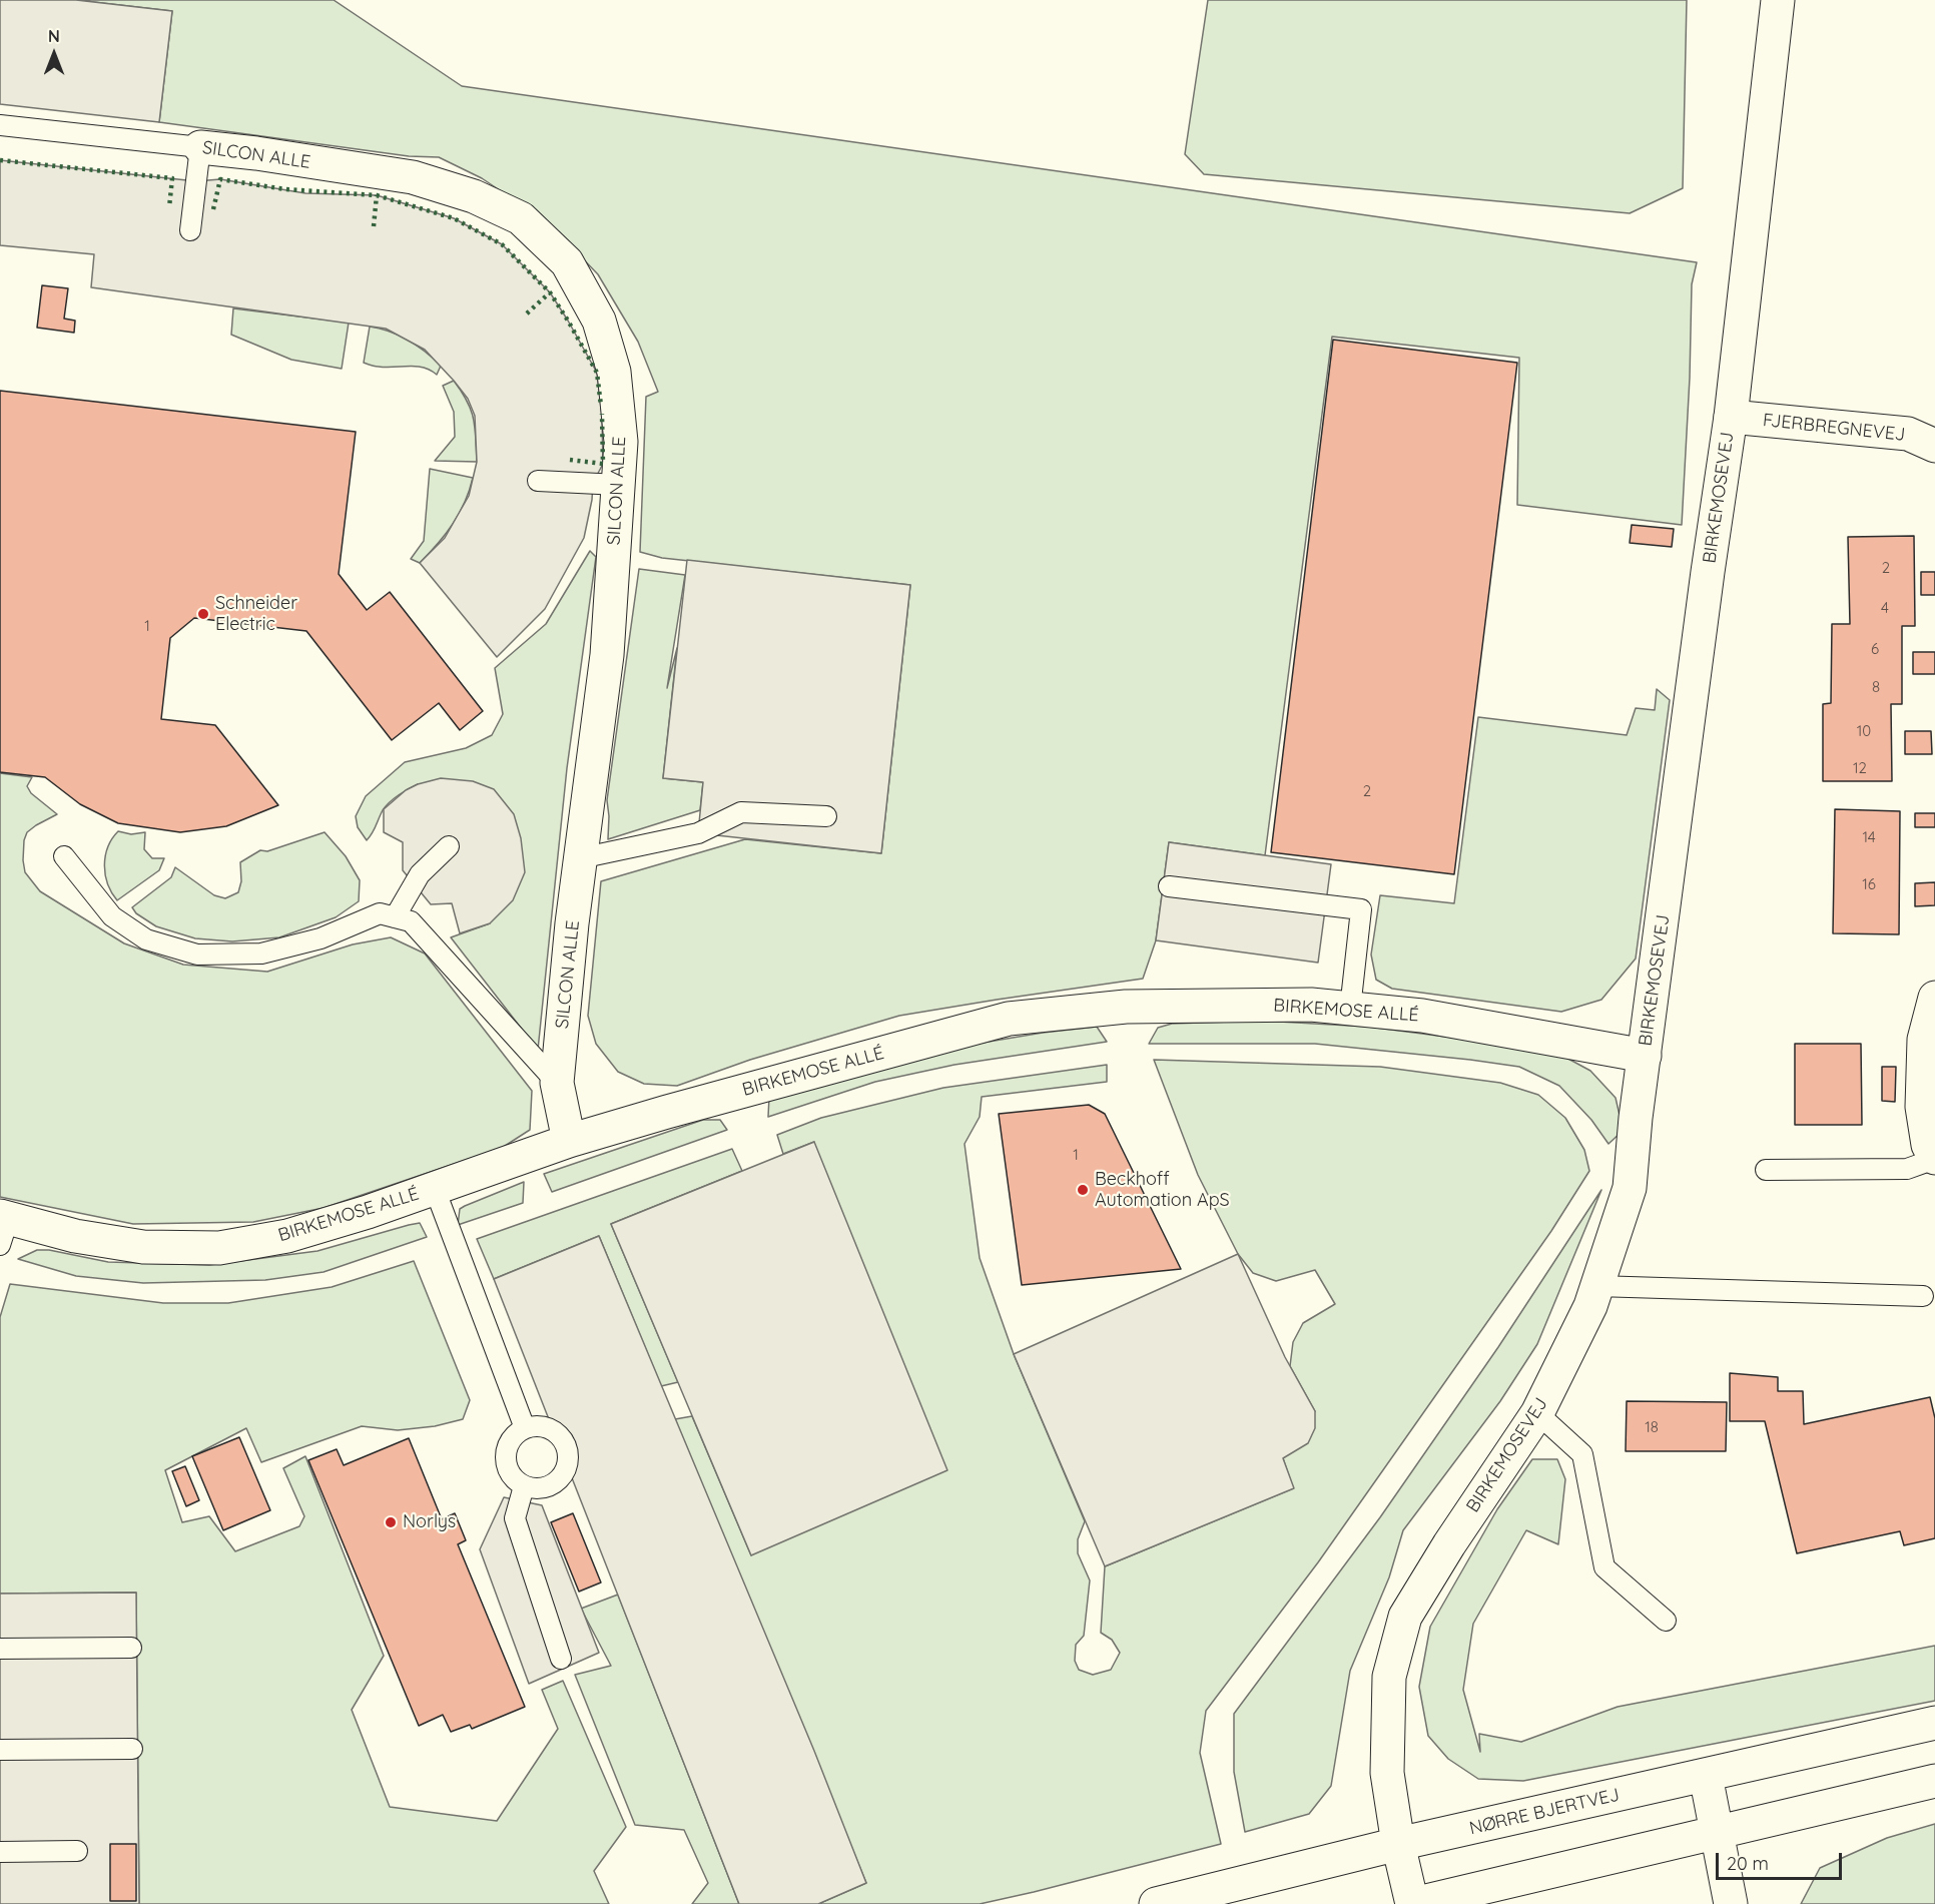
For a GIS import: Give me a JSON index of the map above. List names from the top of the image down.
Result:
{
  "streets": {
    "street": [
      "SILCON ALLE",
      "FJERBREGNEVEJ",
      "BIRKEMOSEVEJ",
      "BIRKEMOSE ALLÉ",
      "NØRRE BJERTVEJ"
    ]
  },
  "crossings": [
    ["SILCON ALLE", "BIRKEMOSE ALLÉ"],
    ["FJERBREGNEVEJ", "BIRKEMOSEVEJ"],
    ["BIRKEMOSEVEJ", "BIRKEMOSE ALLÉ"],
    ["BIRKEMOSEVEJ", "NØRRE BJERTVEJ"]
  ],
  "places": ["Schneider Electric", "Beckhoff Automation ApS", "Norlys"],
  "house_numbers": [
    "2",
    "4",
    "1",
    "6",
    "8",
    "10",
    "12",
    "2",
    "14",
    "16",
    "1",
    "18"
  ],
  "scale_bar": "20 m",
  "north": "top"
}
